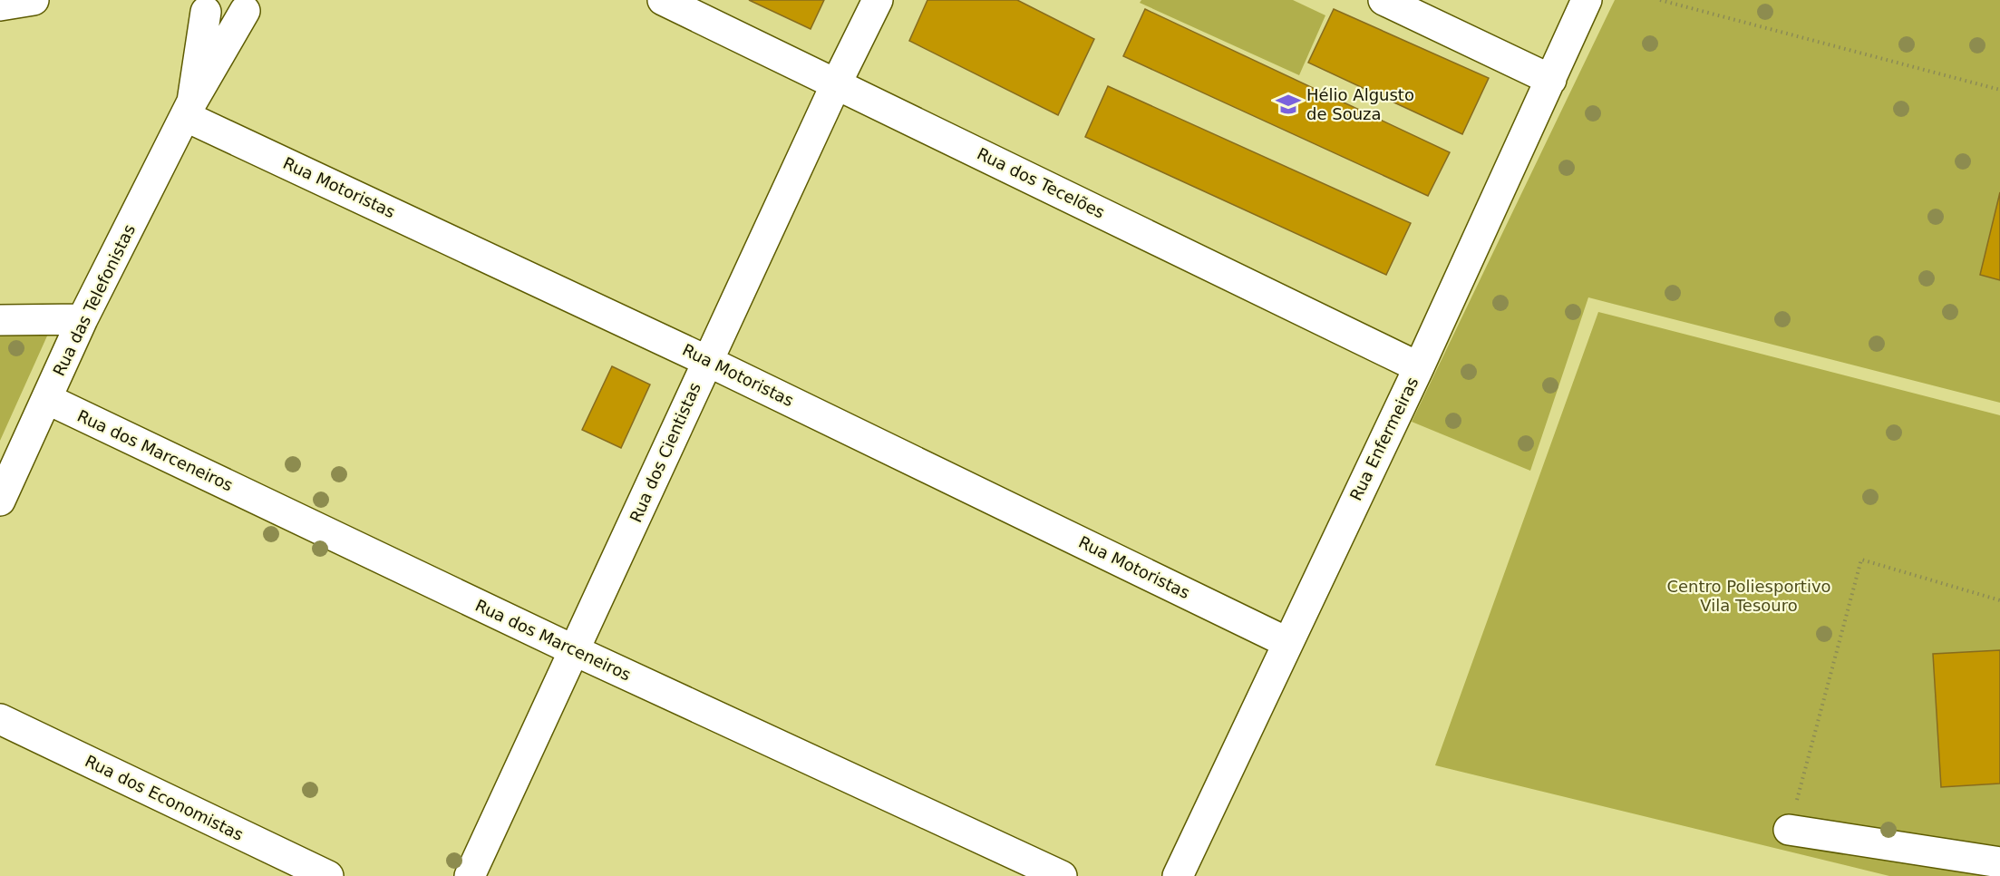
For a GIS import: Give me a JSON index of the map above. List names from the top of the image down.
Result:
{
  "streets": {
    "street": [
      "Rua dos Tecelões",
      "Rua Motoristas",
      "Rua das Telefonistas",
      "Rua Enfermeiras",
      "Rua dos Marceneiros",
      "Rua dos Cientistas",
      "Rua dos Economistas"
    ]
  },
  "crossings": [
    ["Rua dos Tecelões", "Rua Enfermeiras"],
    ["Rua dos Tecelões", "Rua dos Cientistas"],
    ["Rua Motoristas", "Rua das Telefonistas"],
    ["Rua Motoristas", "Rua Enfermeiras"],
    ["Rua Motoristas", "Rua dos Cientistas"],
    ["Rua das Telefonistas", "Rua dos Marceneiros"],
    ["Rua dos Marceneiros", "Rua dos Cientistas"]
  ],
  "parks": ["Centro Poliesportivo Vila Tesouro"],
  "places": {
    "school or university": ["Hélio Algusto de Souza"]
  }
}
